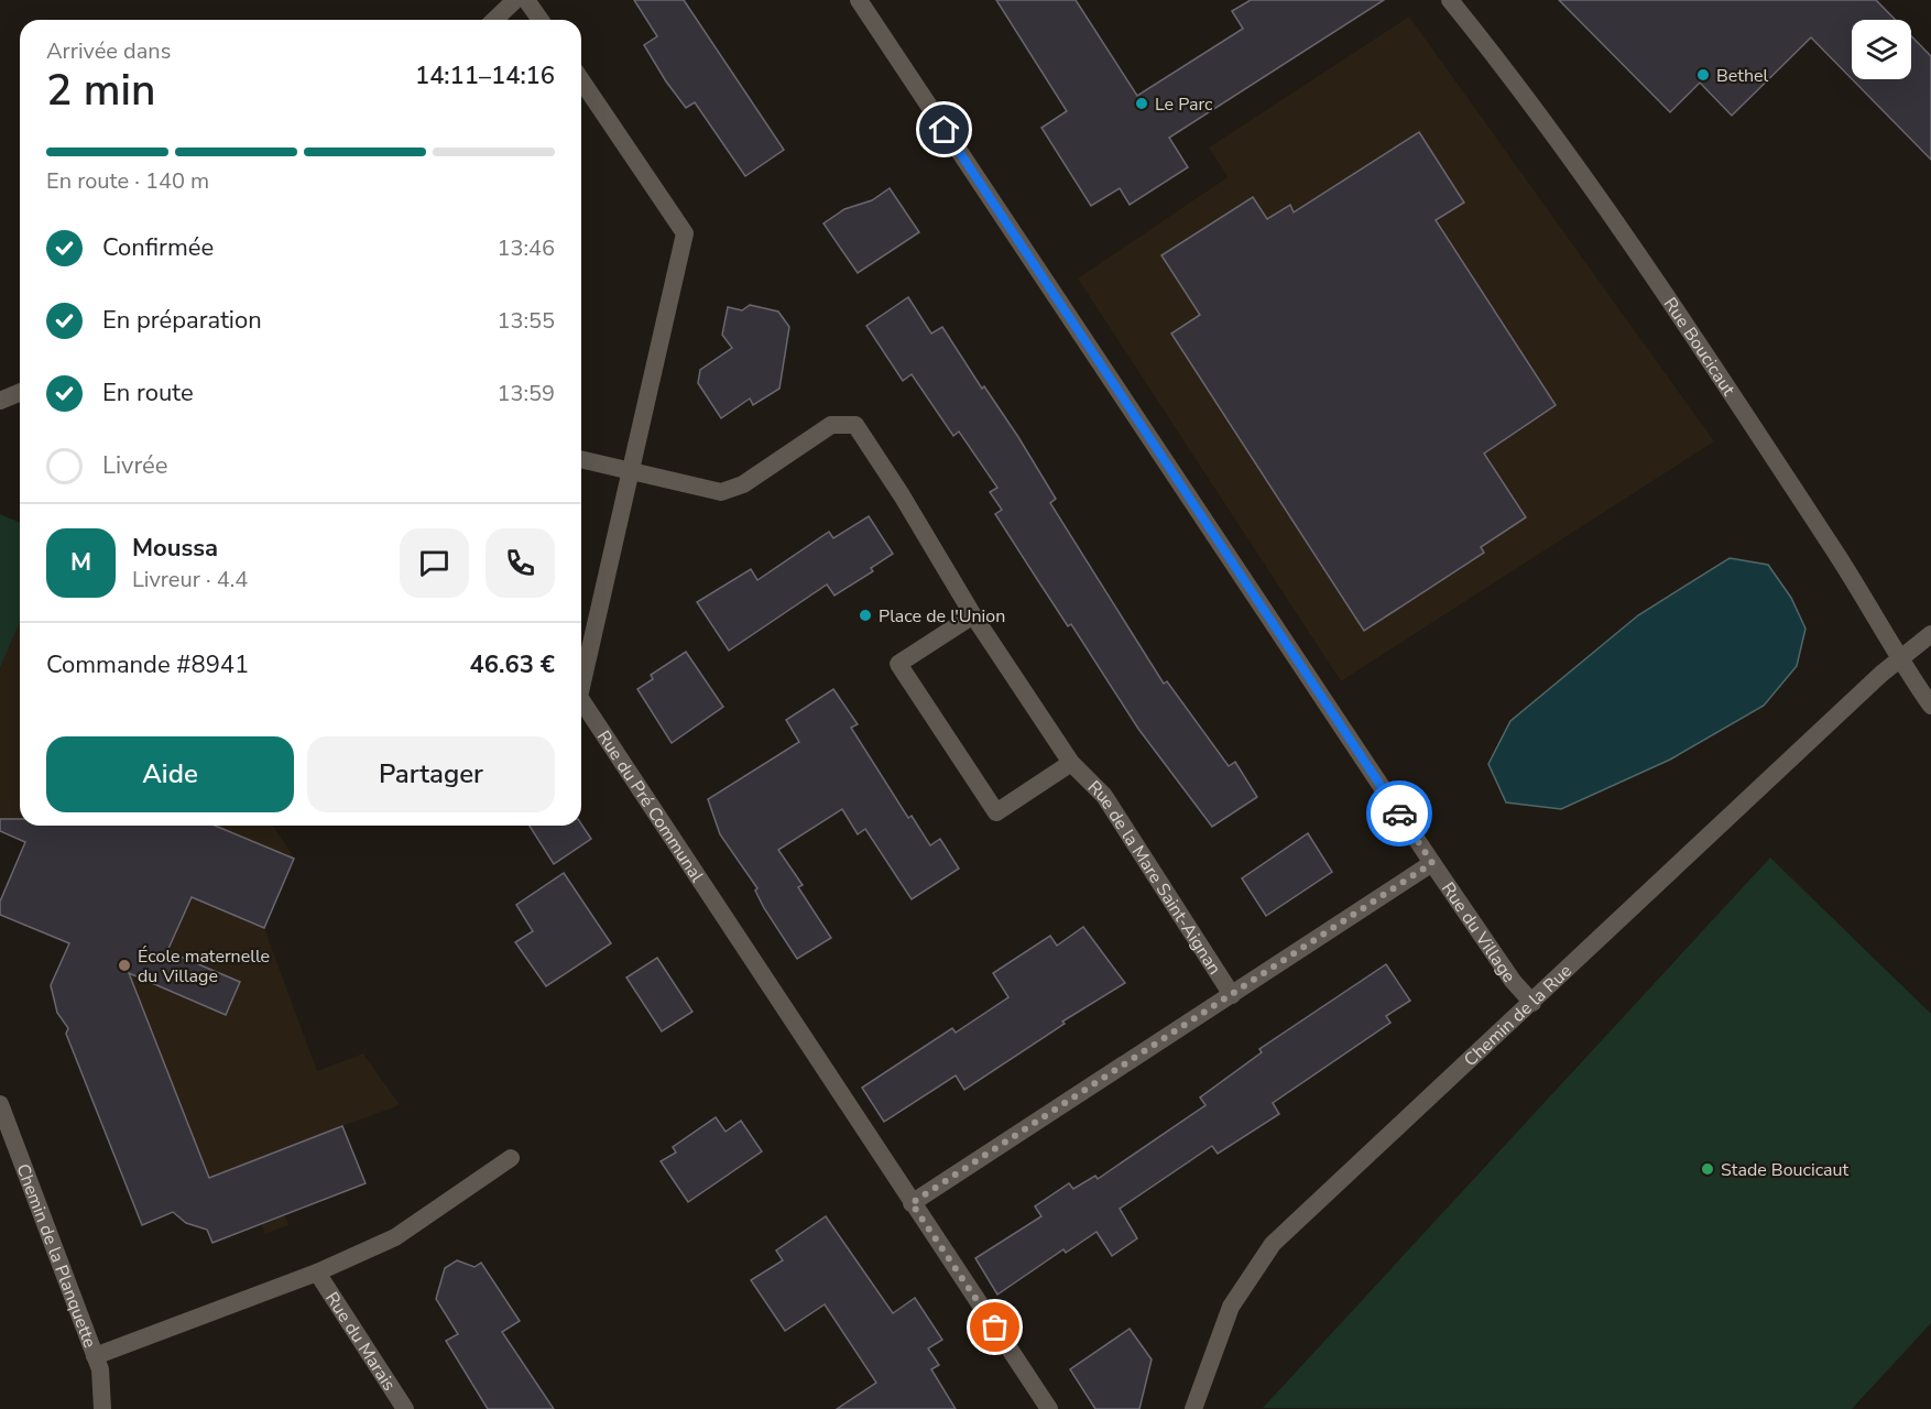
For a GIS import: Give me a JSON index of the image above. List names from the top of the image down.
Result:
{
  "streets": {
    "street": [
      "Rue Boucicaut",
      "Rue du Pré Communal",
      "Rue de la Mare Saint-Aignan",
      "Rue du Village",
      "Chemin de la Rue",
      "Chemin de la Planquette",
      "Rue du Marais"
    ]
  },
  "crossings": [
    ["Rue Boucicaut", "Chemin de la Rue"],
    ["Rue du Pré Communal", "Rue de la Mare Saint-Aignan"],
    ["Rue du Village", "Chemin de la Rue"]
  ],
  "places": [
    "Bethel",
    "Le Parc",
    "Place de l'Union",
    "École maternelle du Village",
    "Stade Boucicaut"
  ],
  "page": {
    "heading": ["2 min", "Arrivée dans", "14:11–14:16"],
    "panel": [
      "Moussa",
      "Livreur · 4.4",
      "Commande #8941",
      "46.63 €"
    ],
    "bar": "En route · 140 m",
    "list": [
      ["Confirmée", "13:46"],
      ["En préparation", "13:55"],
      ["En route", "13:59"],
      "Livrée"
    ],
    "round": "M",
    "buttons": ["Aide", "Partager"]
  }
}
